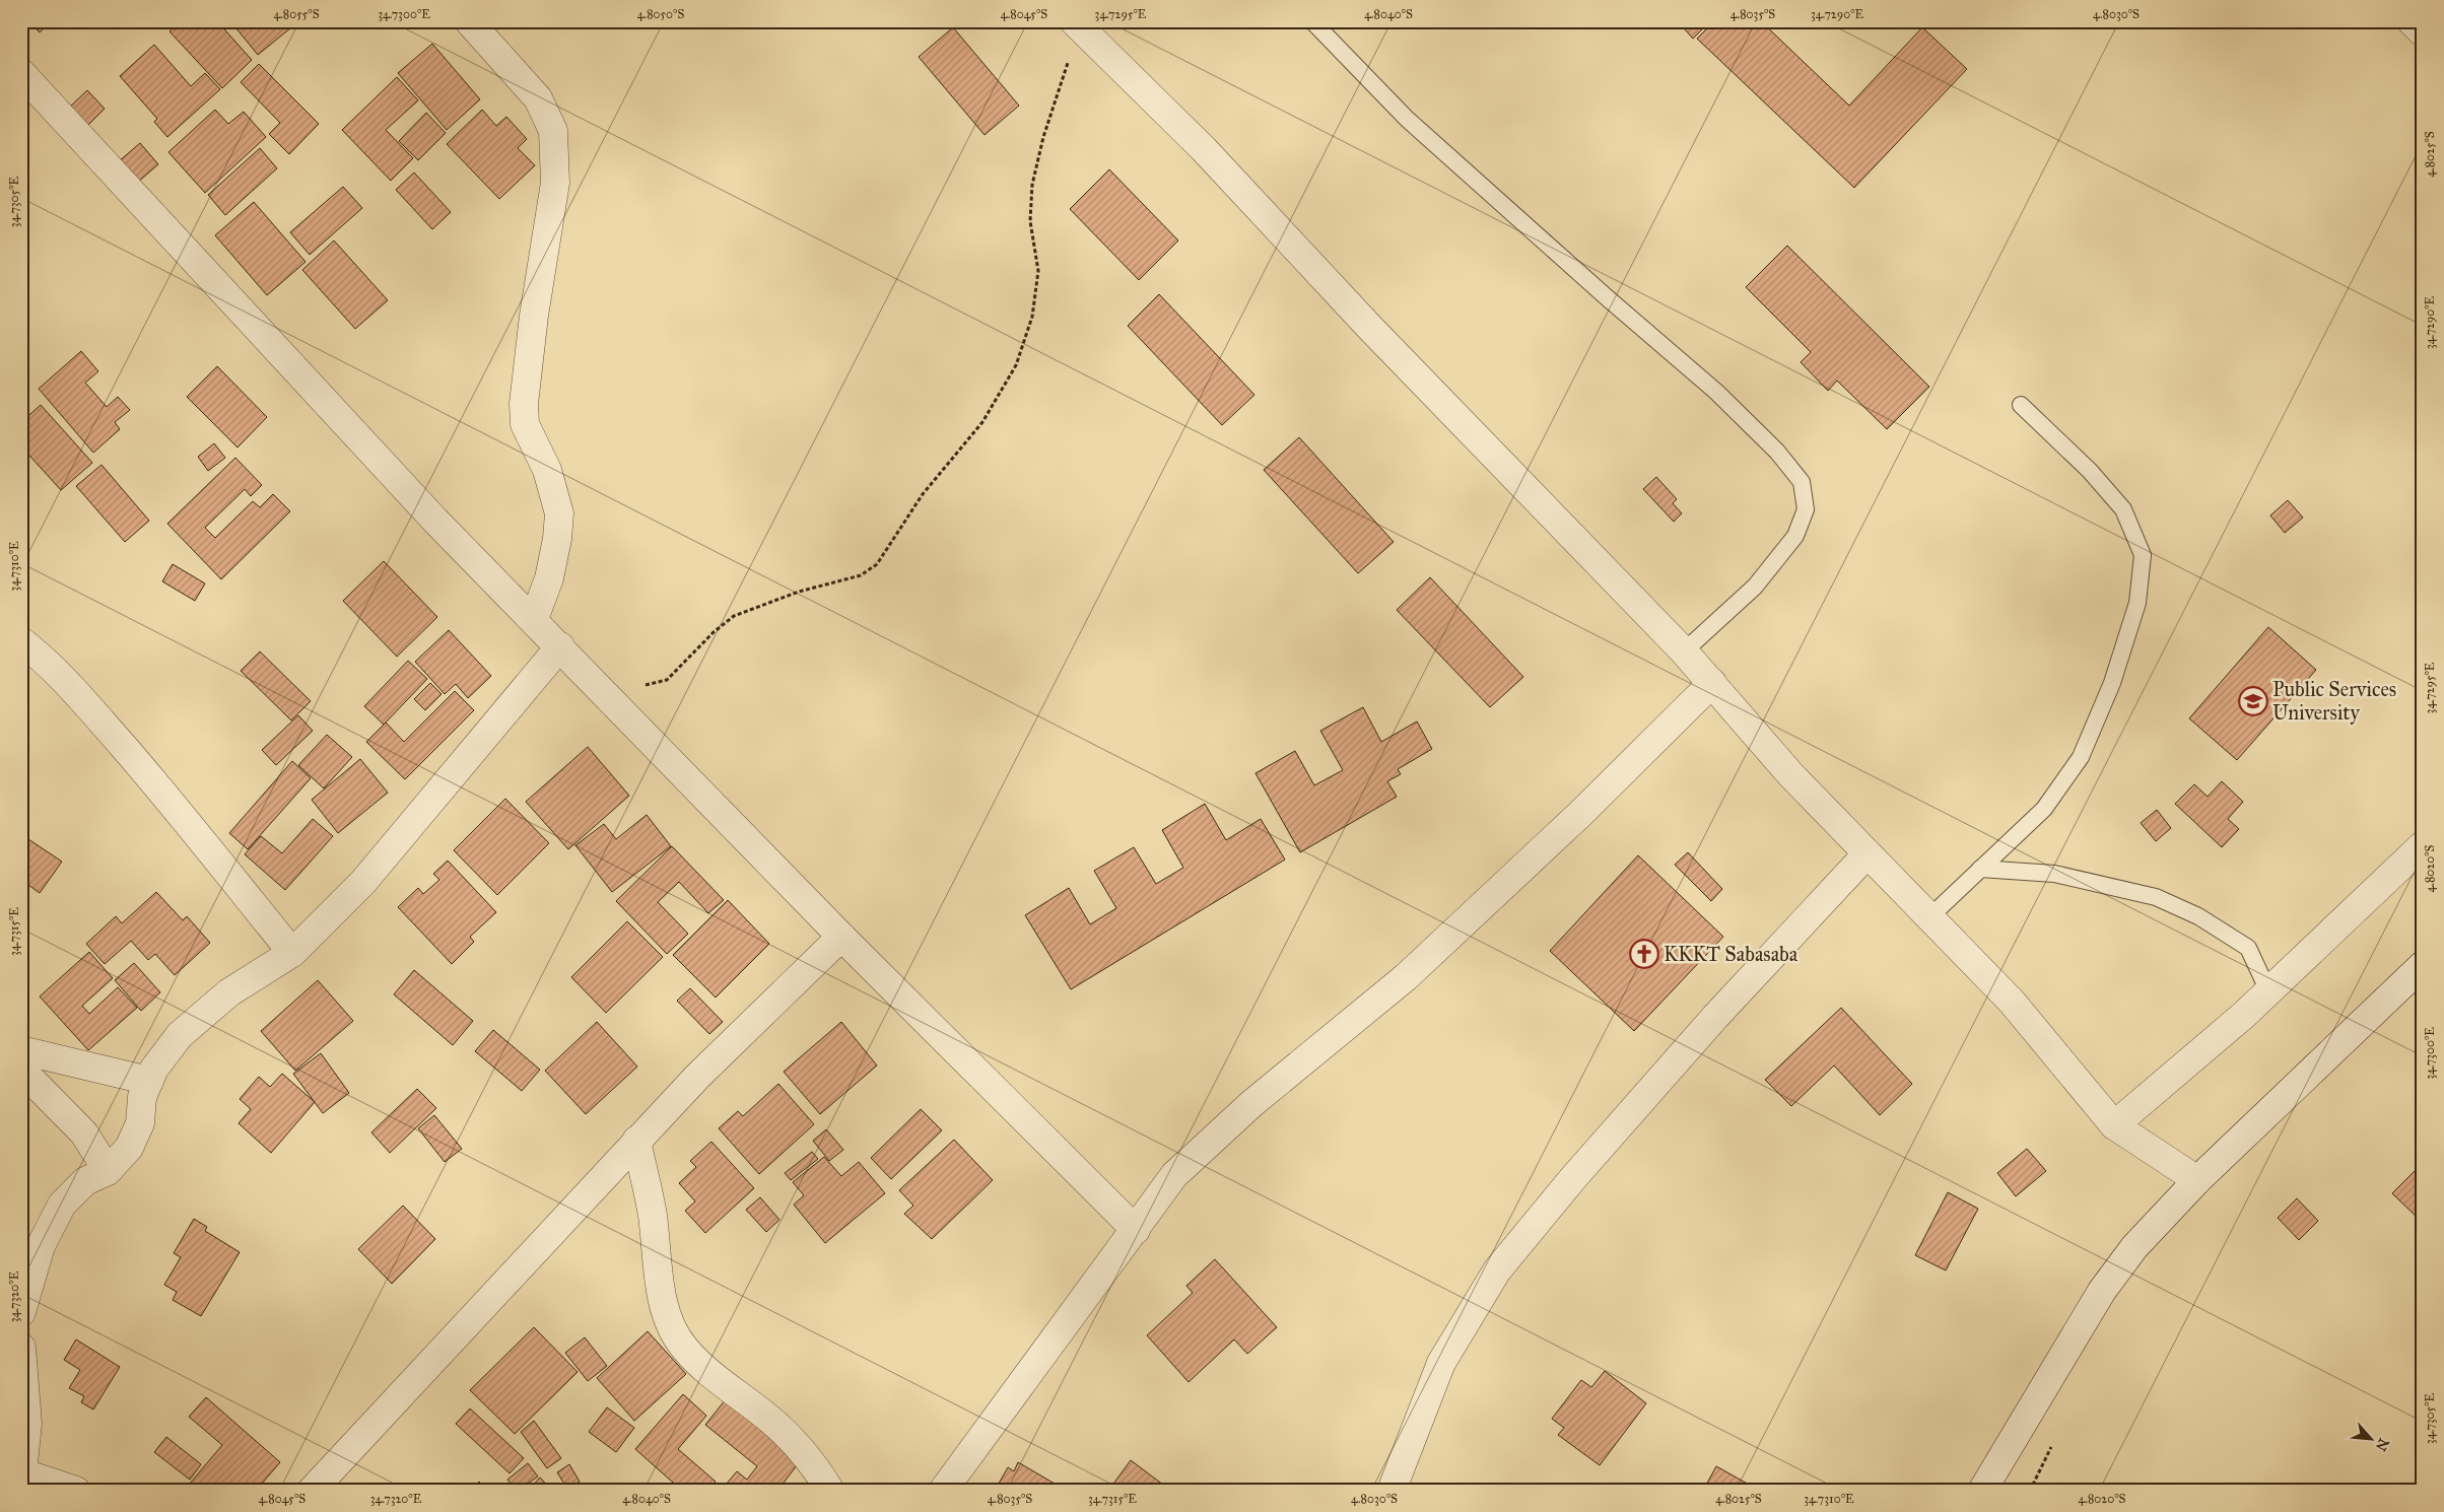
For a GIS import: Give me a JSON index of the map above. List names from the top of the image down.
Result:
{
  "places": {
    "school or university": ["Public Services University"],
    "church": ["KKKT Sabasaba"]
  },
  "north": "bottom right",
  "coordinates": [
    "4.8055°S",
    "34.7300°E",
    "4.8050°S",
    "4.8045°S",
    "34.7295°E",
    "4.8040°S",
    "4.8035°S",
    "34.7290°E",
    "4.8030°S",
    "4.8025°S",
    "34.7305°E",
    "34.7310°E",
    "4.8020°S",
    "34.7315°E",
    "34.7320°E"
  ]
}
